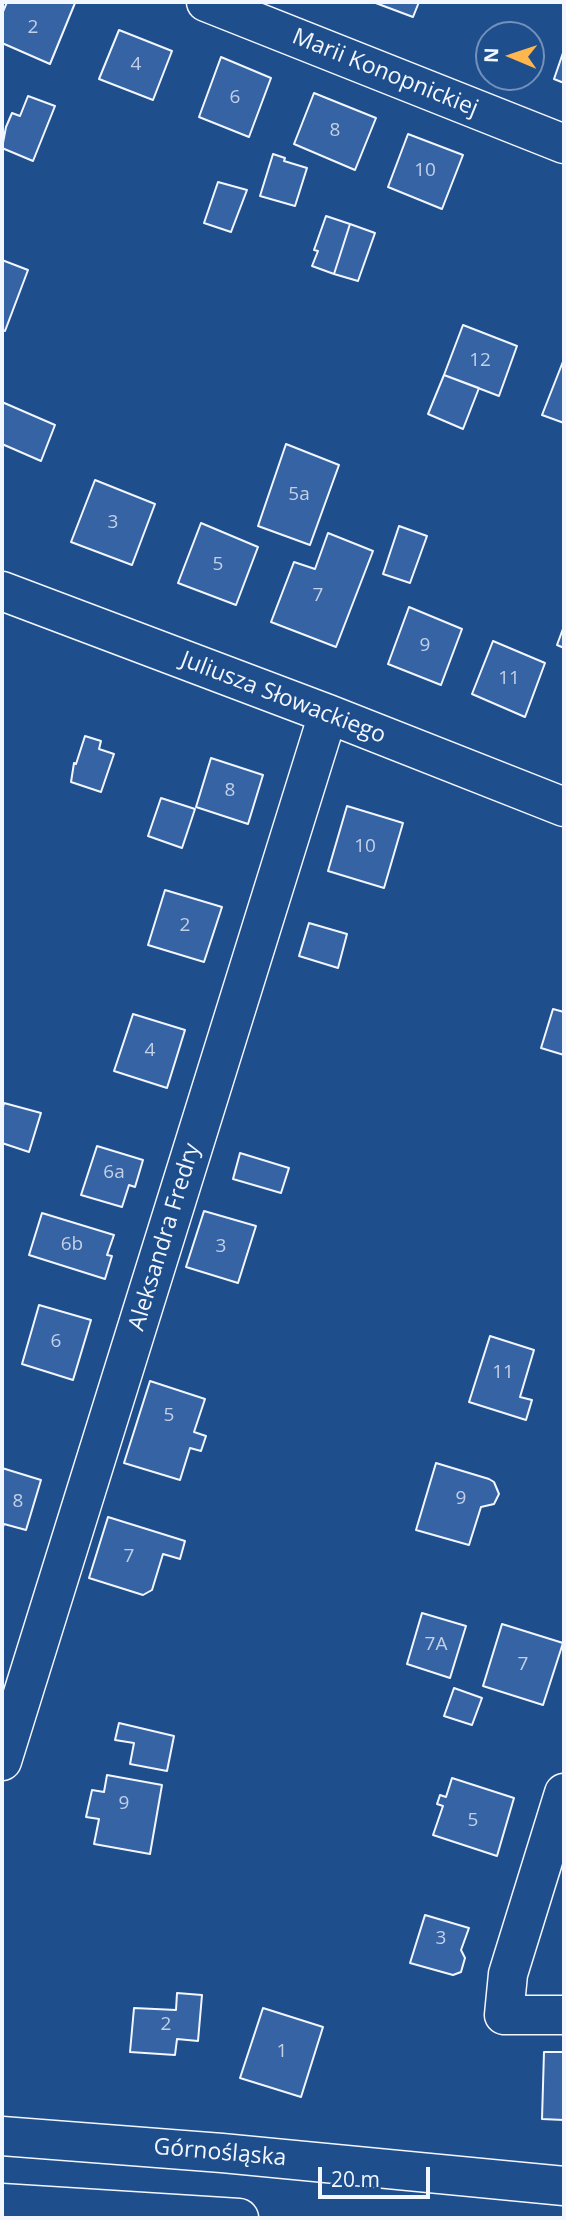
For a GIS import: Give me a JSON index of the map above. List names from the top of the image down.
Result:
{
  "streets": {
    "street": [
      "Marii Konopnickiej",
      "Juliusza Słowackiego",
      "Aleksandra Fredry",
      "Górnośląska"
    ]
  },
  "crossings": [
    ["Juliusza Słowackiego", "Aleksandra Fredry"]
  ],
  "house_numbers": [
    "2",
    "4",
    "6",
    "8",
    "10",
    "12",
    "5a",
    "3",
    "5",
    "7",
    "9",
    "11",
    "8",
    "10",
    "2",
    "4",
    "6a",
    "6b",
    "3",
    "6",
    "11",
    "5",
    "9",
    "8",
    "7",
    "7A",
    "7",
    "9",
    "5",
    "3",
    "2",
    "1"
  ],
  "scale_bar": "20 m",
  "north": "left"
}
